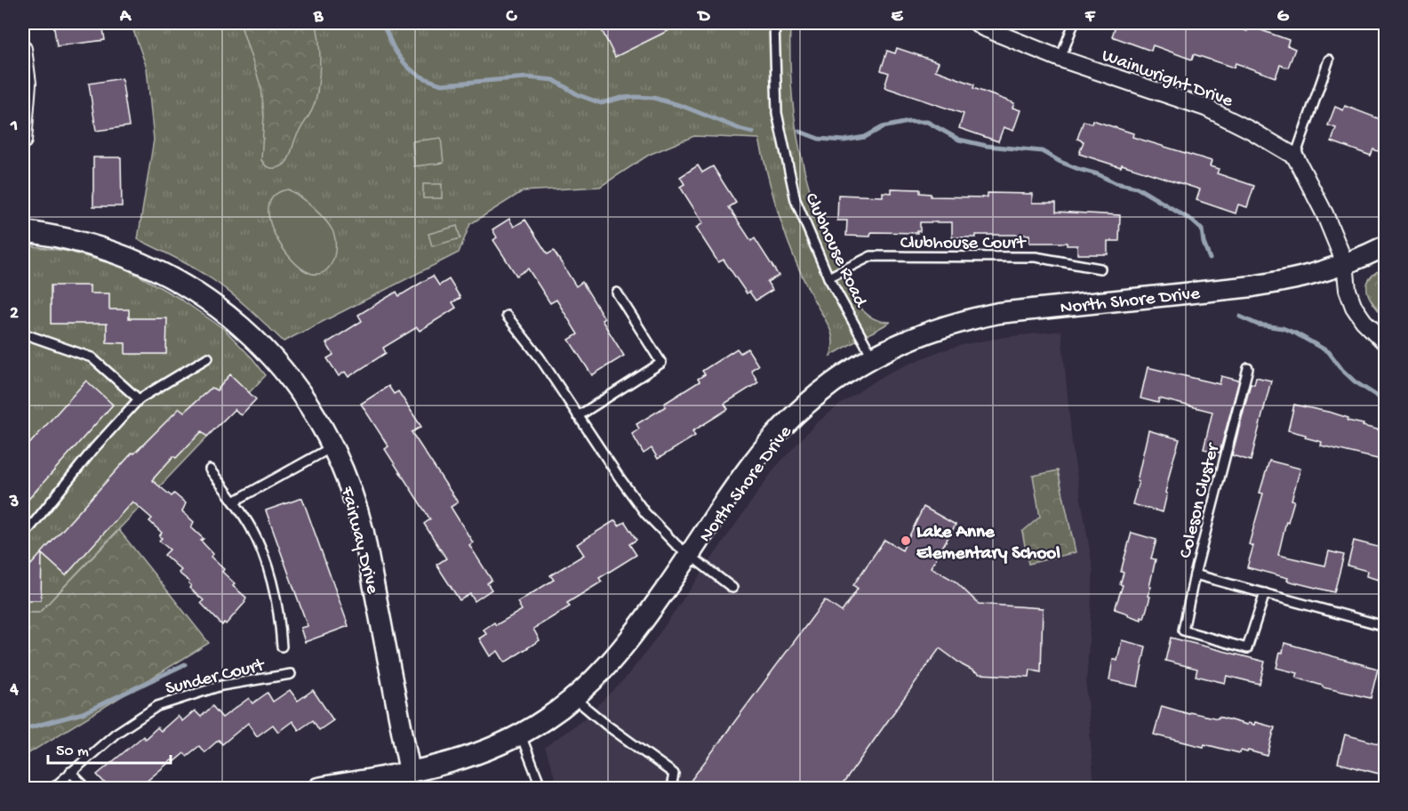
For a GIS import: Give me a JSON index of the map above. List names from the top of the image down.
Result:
{
  "streets": {
    "street": ["Wainwright Drive", "North Shore Drive", "Fairway Drive"],
    "lane": [
      "Clubhouse Court",
      "Clubhouse Road",
      "Coleson Cluster",
      "Sunder Court"
    ]
  },
  "crossings": [
    ["Clubhouse Court", "Clubhouse Road"],
    ["Clubhouse Road", "North Shore Drive"],
    ["North Shore Drive", "Fairway Drive"]
  ],
  "places": ["Lake Anne Elementary School"],
  "scale_bar": "50 m",
  "grid": {
    "columns": [
      "A",
      "B",
      "C",
      "D",
      "E",
      "F",
      "G"
    ],
    "rows": [
      "1",
      "2",
      "3",
      "4"
    ]
  }
}
